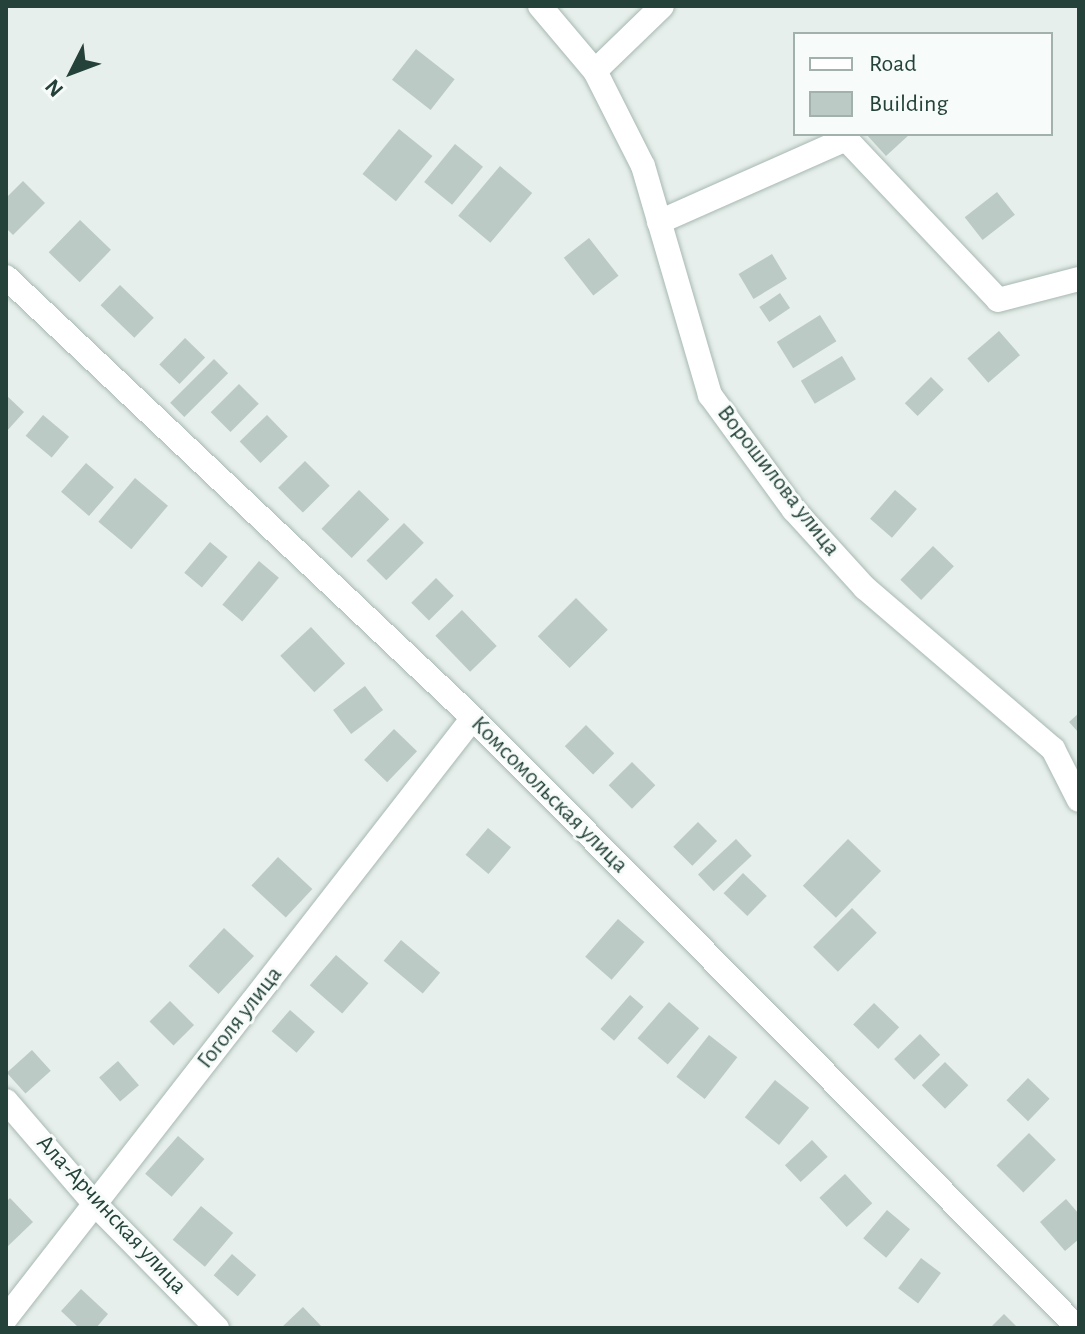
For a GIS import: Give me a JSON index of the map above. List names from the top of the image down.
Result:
{
  "streets": {
    "street": [
      "Ворошилова улица",
      "Комсомольская улица",
      "Гоголя улица",
      "Ала-Арчинская улица"
    ]
  },
  "crossings": [
    ["Комсомольская улица", "Гоголя улица"],
    ["Гоголя улица", "Ала-Арчинская улица"]
  ],
  "legend": ["Road", "Building"],
  "north": "bottom left"
}
